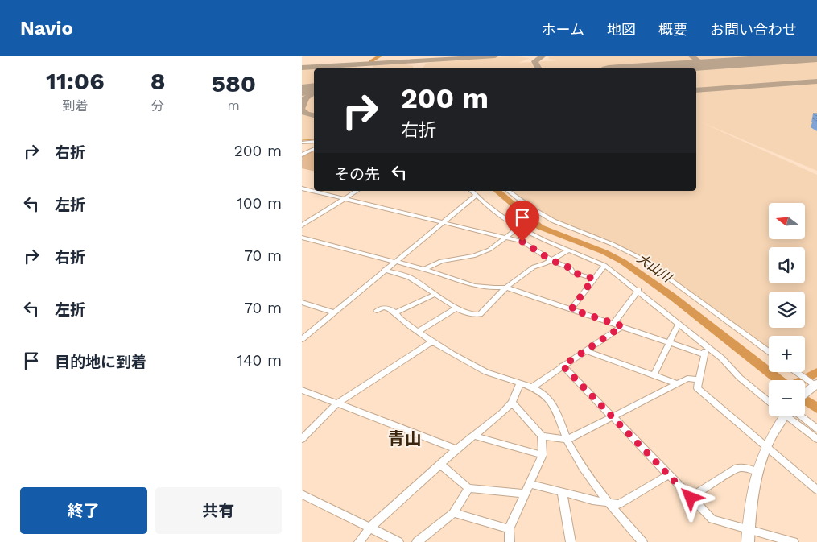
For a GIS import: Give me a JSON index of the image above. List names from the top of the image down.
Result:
{
  "districts": ["青山"],
  "water": ["大山川"],
  "north": "left",
  "page": {
    "header": "Navio",
    "nav": [
      "ホーム",
      "地図",
      "概要",
      "お問い合わせ"
    ],
    "eta": [
      "11:06",
      "到着",
      "8",
      "分",
      "580",
      "m"
    ],
    "turn": ["200 m", "右折"],
    "list": [
      {
        "name": "右折",
        "value": "200 m"
      },
      {
        "name": "左折",
        "value": "100 m"
      },
      {
        "name": "右折",
        "value": "70 m"
      },
      {
        "name": "左折",
        "value": "70 m"
      },
      {
        "name": "目的地に到着",
        "value": "140 m"
      }
    ],
    "then": "その先",
    "map_buttons": ["+", "−"],
    "buttons": ["終了", "共有"]
  }
}
